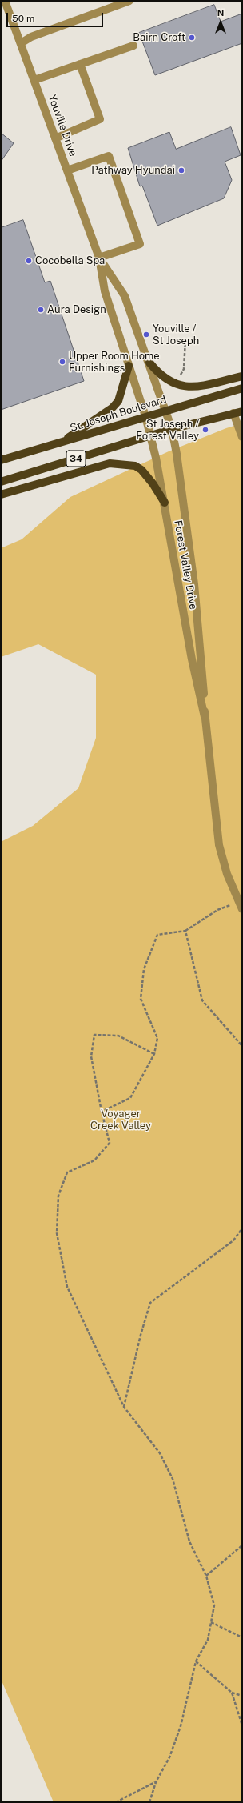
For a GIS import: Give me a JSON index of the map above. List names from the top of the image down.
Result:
{
  "streets": {
    "main road": ["St. Joseph Boulevard", "34"],
    "street": ["Youville Drive", "Forest Valley Drive"]
  },
  "crossings": [
    ["Youville Drive", "St. Joseph Boulevard"],
    ["Youville Drive", "34"],
    ["Youville Drive", "Forest Valley Drive"],
    ["St. Joseph Boulevard", "Forest Valley Drive"],
    ["34", "Forest Valley Drive"]
  ],
  "parks": ["Voyager Creek Valley"],
  "places": [
    "Bairn Croft",
    "Pathway Hyundai",
    "Cocobella Spa",
    "Aura Design",
    "Youville / St Joseph",
    "Upper Room Home Furnishings",
    "St Joseph / Forest Valley"
  ],
  "scale_bar": "50 m",
  "north": "top"
}
